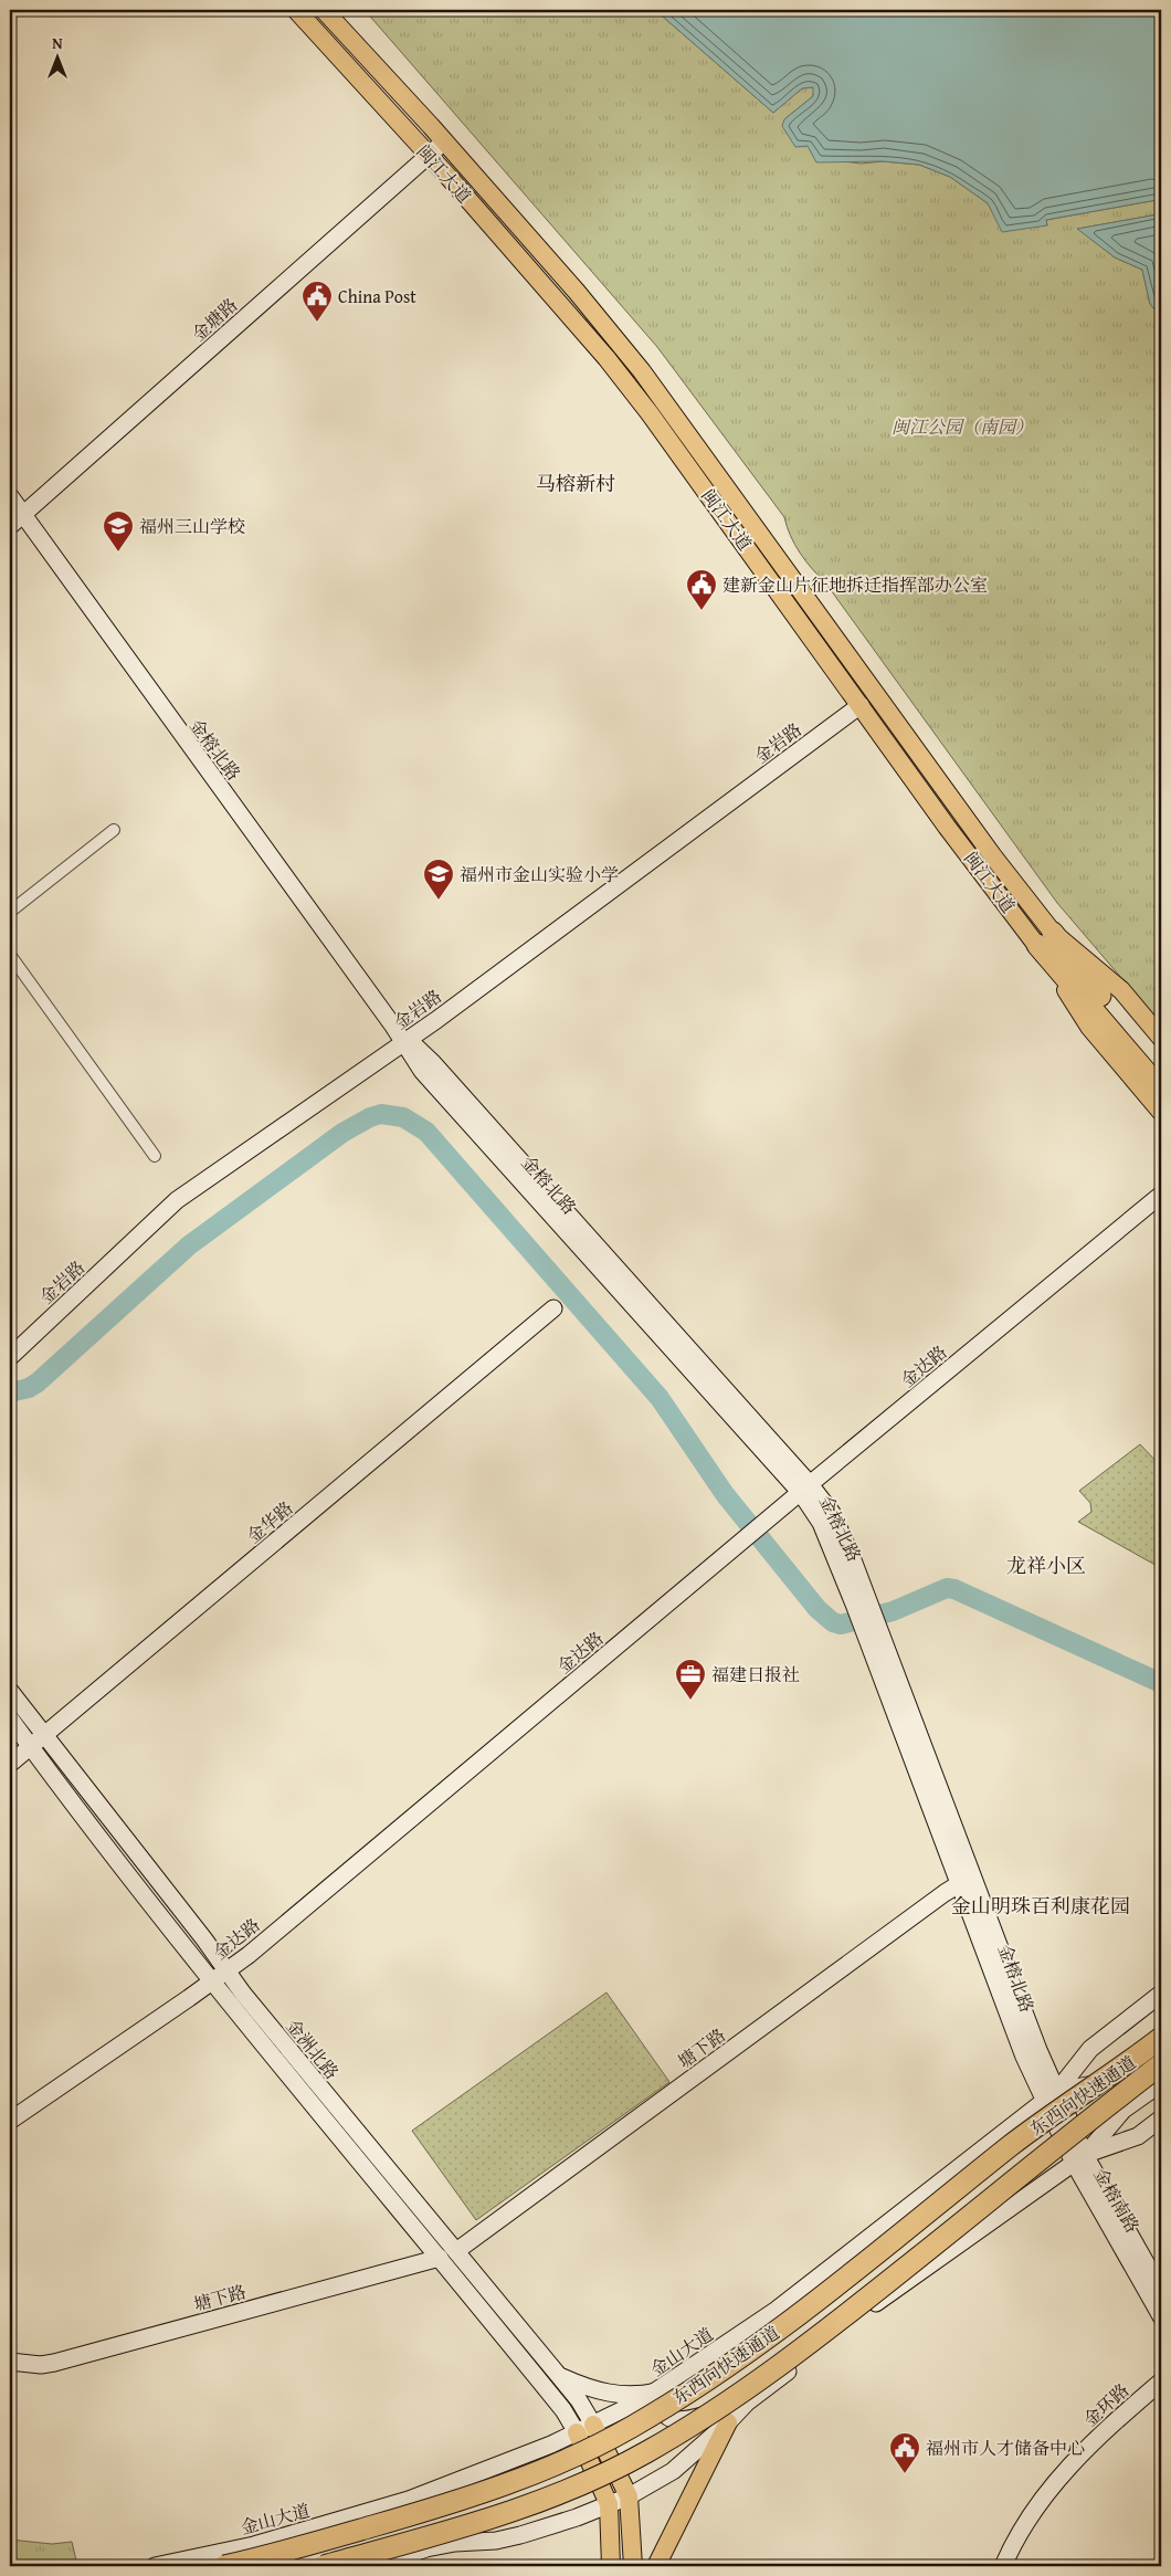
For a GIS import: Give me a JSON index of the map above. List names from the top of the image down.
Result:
{
  "streets": {
    "highway": ["东西向快速通道"],
    "main road": [
      "闽江大道",
      "金塘路",
      "金岩路",
      "金榕北路",
      "金达路",
      "金华路",
      "塘下路",
      "金洲北路",
      "金榕南路",
      "金山大道",
      "金环路"
    ]
  },
  "crossings": [
    ["闽江大道", "金塘路"],
    ["闽江大道", "金岩路"],
    ["金塘路", "金榕北路"],
    ["金岩路", "金榕北路"],
    ["金榕北路", "金达路"],
    ["金榕北路", "塘下路"],
    ["金榕北路", "金榕南路"],
    ["金榕北路", "金山大道"],
    ["金达路", "金洲北路"],
    ["金华路", "金洲北路"],
    ["塘下路", "金洲北路"],
    ["金洲北路", "金山大道"],
    ["金榕南路", "金山大道"]
  ],
  "districts": ["马榕新村", "龙祥小区", "金山明珠百利康花园"],
  "parks": ["闽江公园（南园）"],
  "places": {
    "public building": ["China Post", "建新金山片征地拆迁指挥部办公室", "福州市人才储备中心"],
    "school or university": ["福州三山学校", "福州市金山实验小学"],
    "office": ["福建日报社"]
  },
  "north": "top"
}
